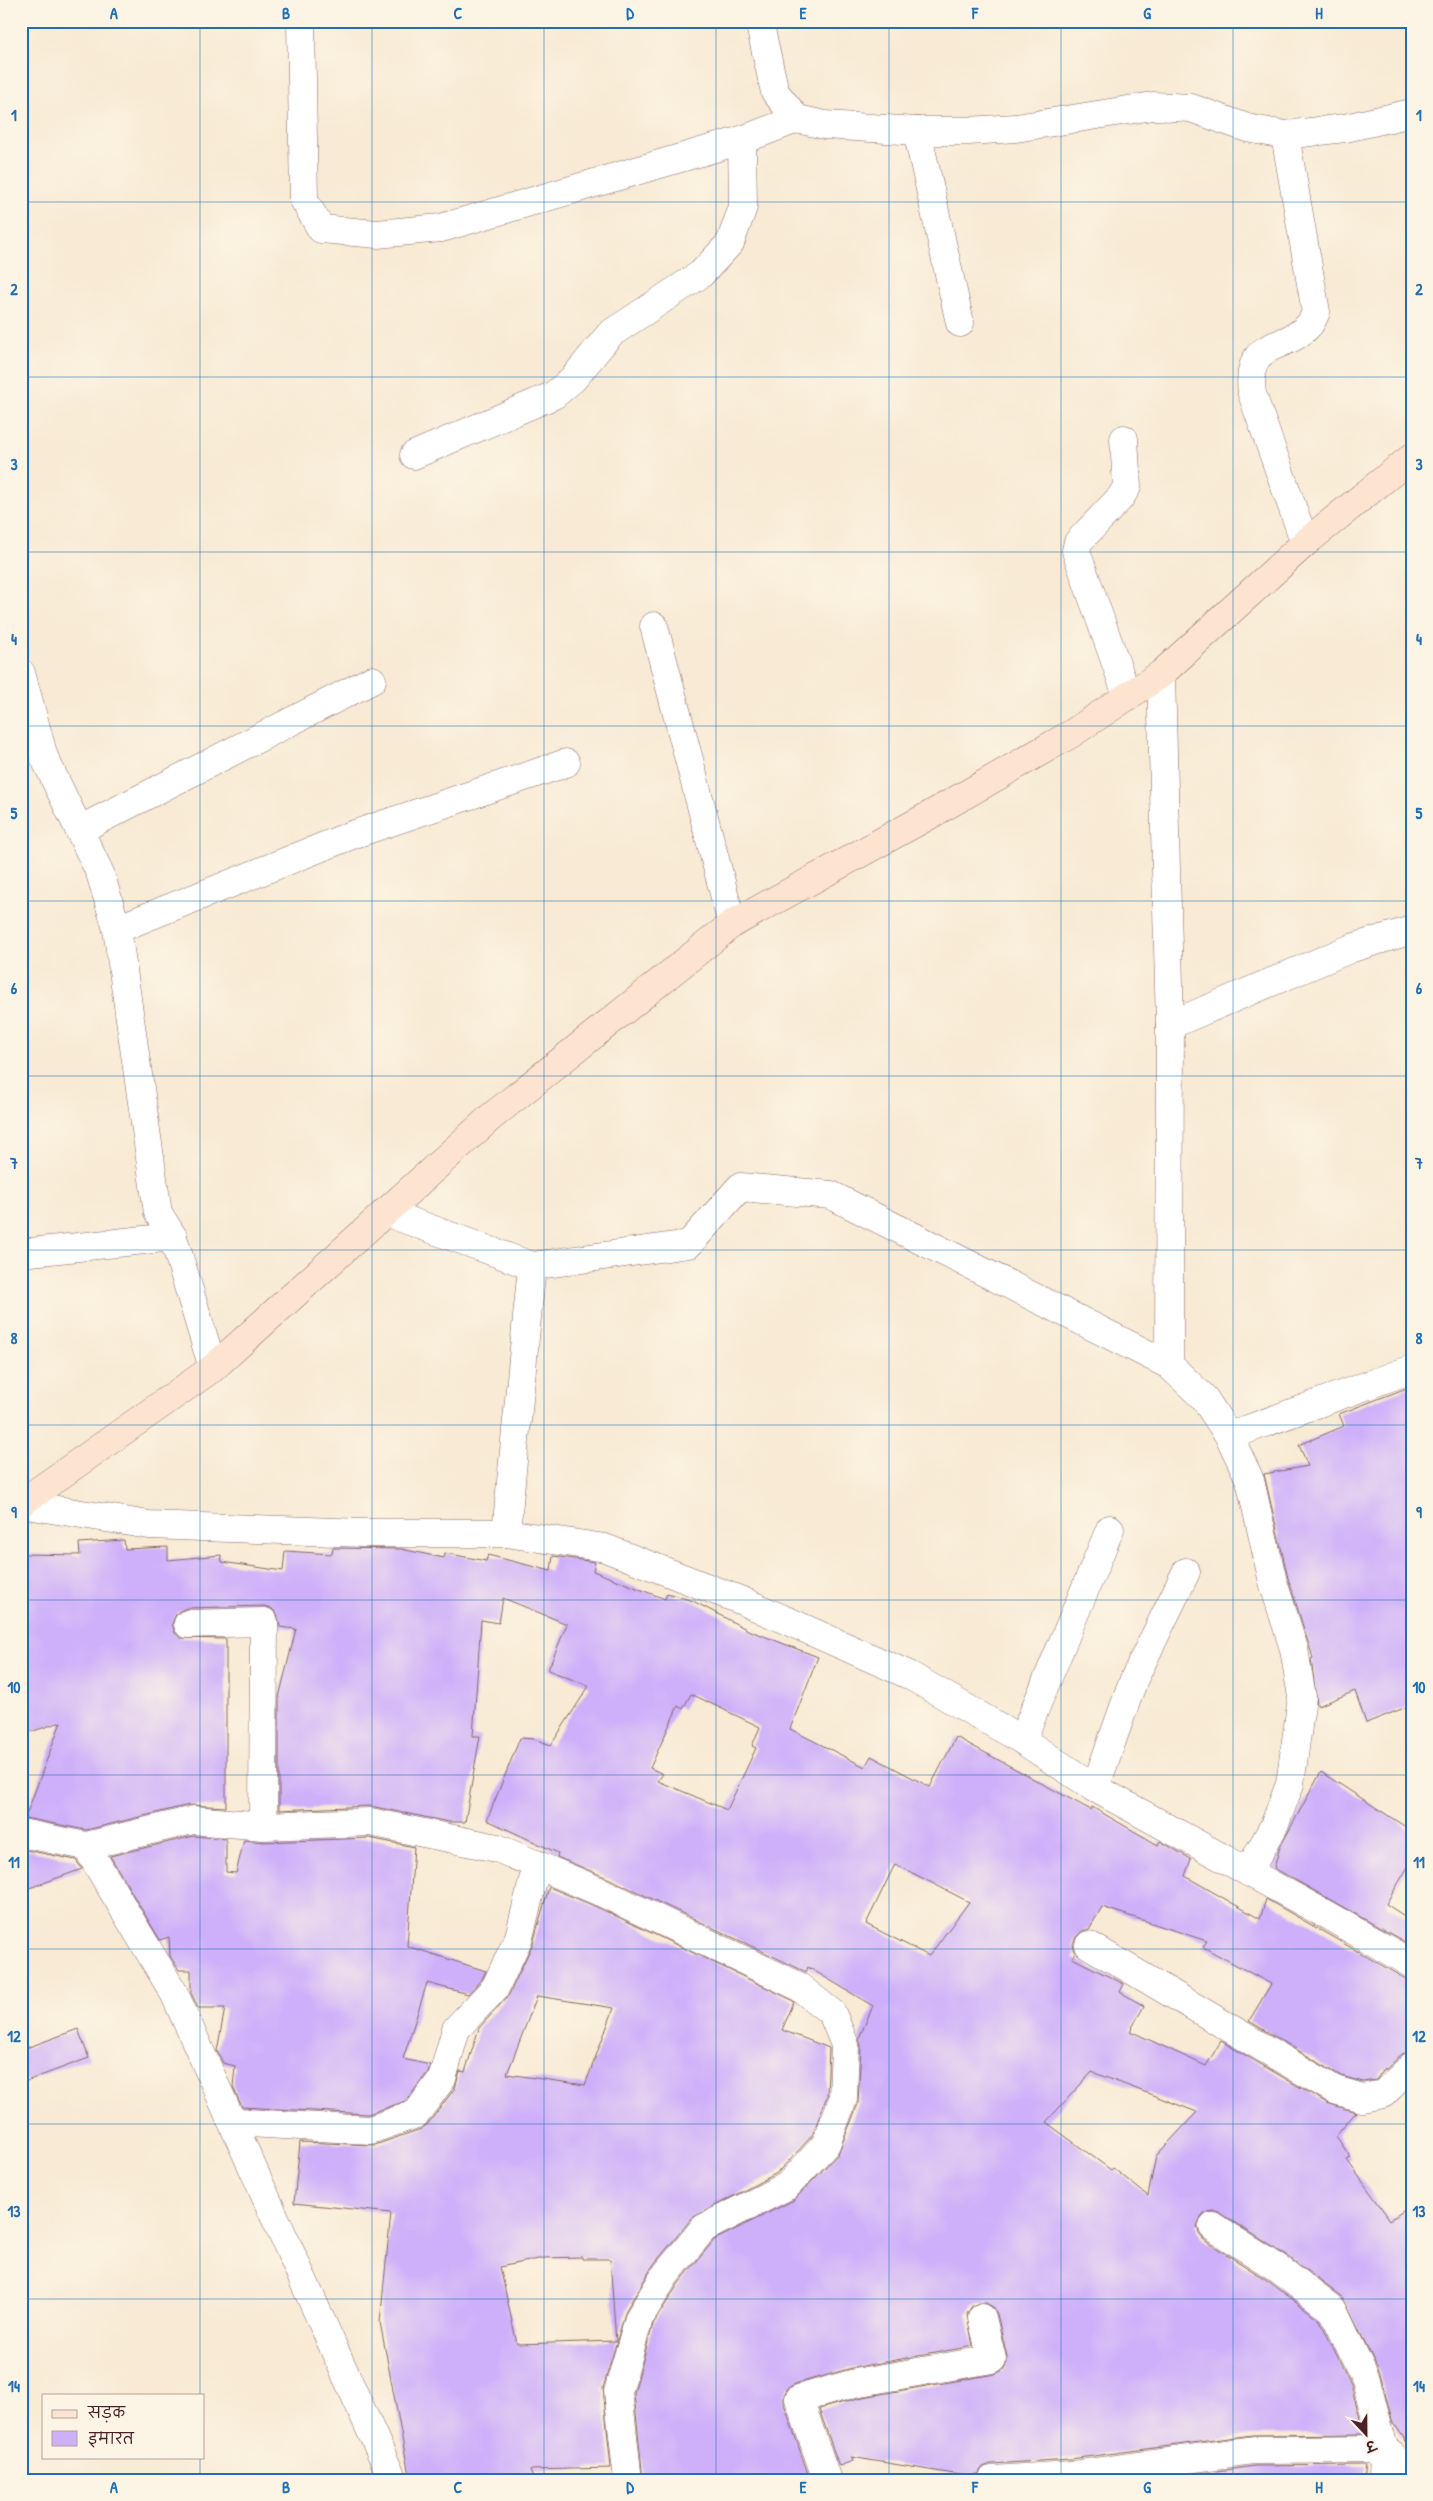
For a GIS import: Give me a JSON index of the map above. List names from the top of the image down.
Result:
{
  "legend": ["सड़क", "इमारत"],
  "north": "bottom",
  "grid": {
    "columns": [
      "A",
      "B",
      "C",
      "D",
      "E",
      "F",
      "G",
      "H"
    ],
    "rows": [
      "1",
      "2",
      "3",
      "4",
      "5",
      "6",
      "7",
      "8",
      "9",
      "10",
      "11",
      "12",
      "13",
      "14"
    ]
  }
}
